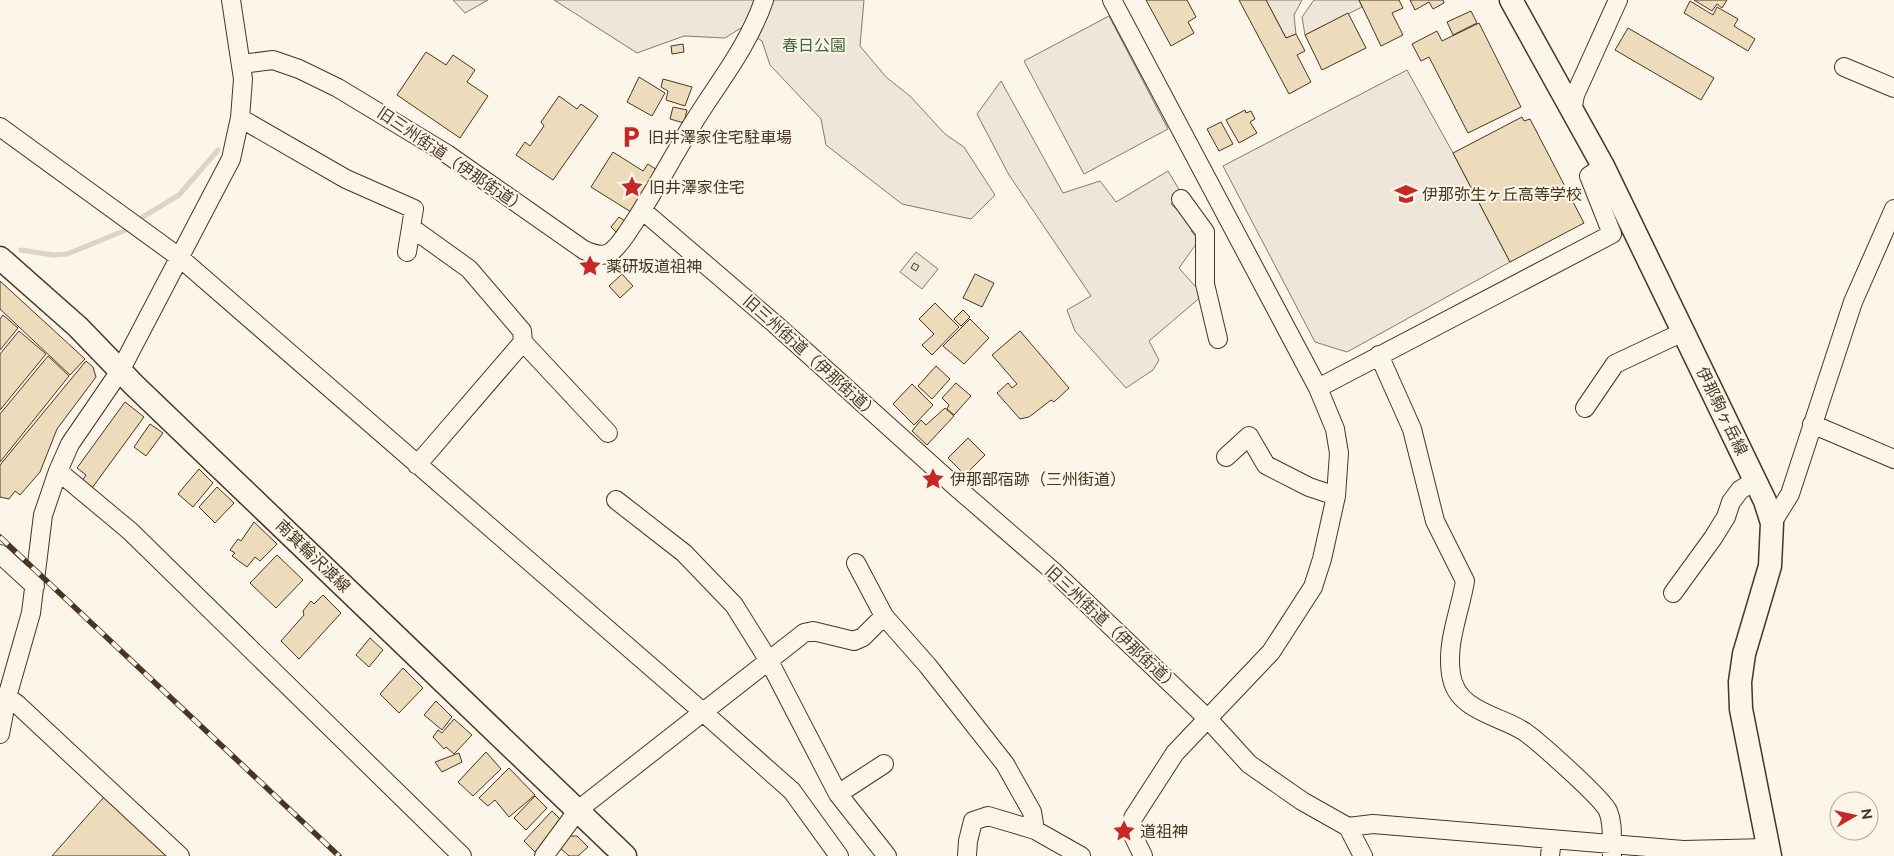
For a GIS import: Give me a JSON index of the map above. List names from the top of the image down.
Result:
{
  "streets": {
    "main road": ["伊那駒ヶ岳線", "南箕輪沢渡線"],
    "street": ["旧三州街道（伊那街道）"]
  },
  "parks": ["春日公園"],
  "places": {
    "parking": ["旧井澤家住宅駐車場"],
    "place": [
      "旧井澤家住宅",
      "薬研坂道祖神",
      "伊那部宿跡（三州街道）",
      "道祖神"
    ],
    "school or university": ["伊那弥生ヶ丘高等学校"]
  },
  "north": "right"
}
